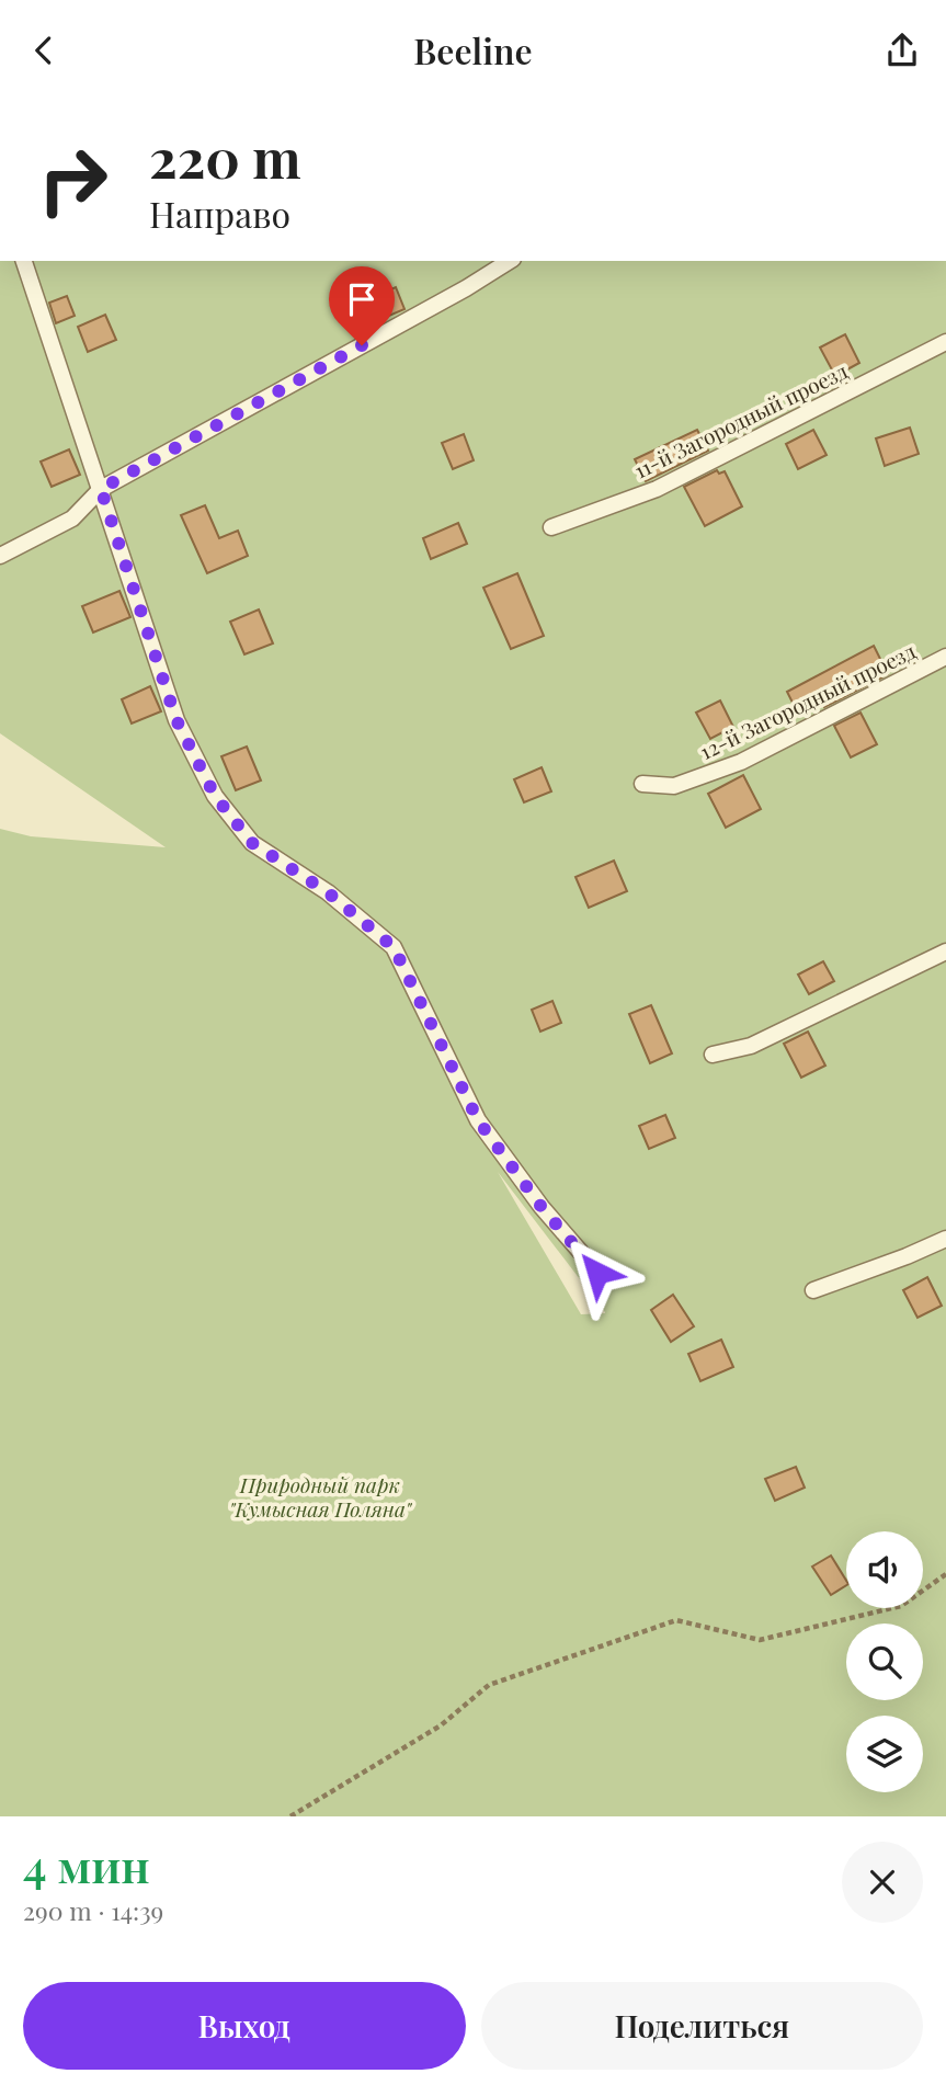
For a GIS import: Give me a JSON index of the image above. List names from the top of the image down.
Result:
{
  "streets": {
    "lane": ["11-й Загородный проезд", "12-й Загородный проезд"]
  },
  "parks": ["Природный парк \"Кумысная Поляна\""],
  "page": {
    "header": "Beeline",
    "turn": ["220 m", "Направо"],
    "heading": ["4 мин", "290 m · 14:39"],
    "buttons": ["Выход", "Поделиться"]
  }
}
